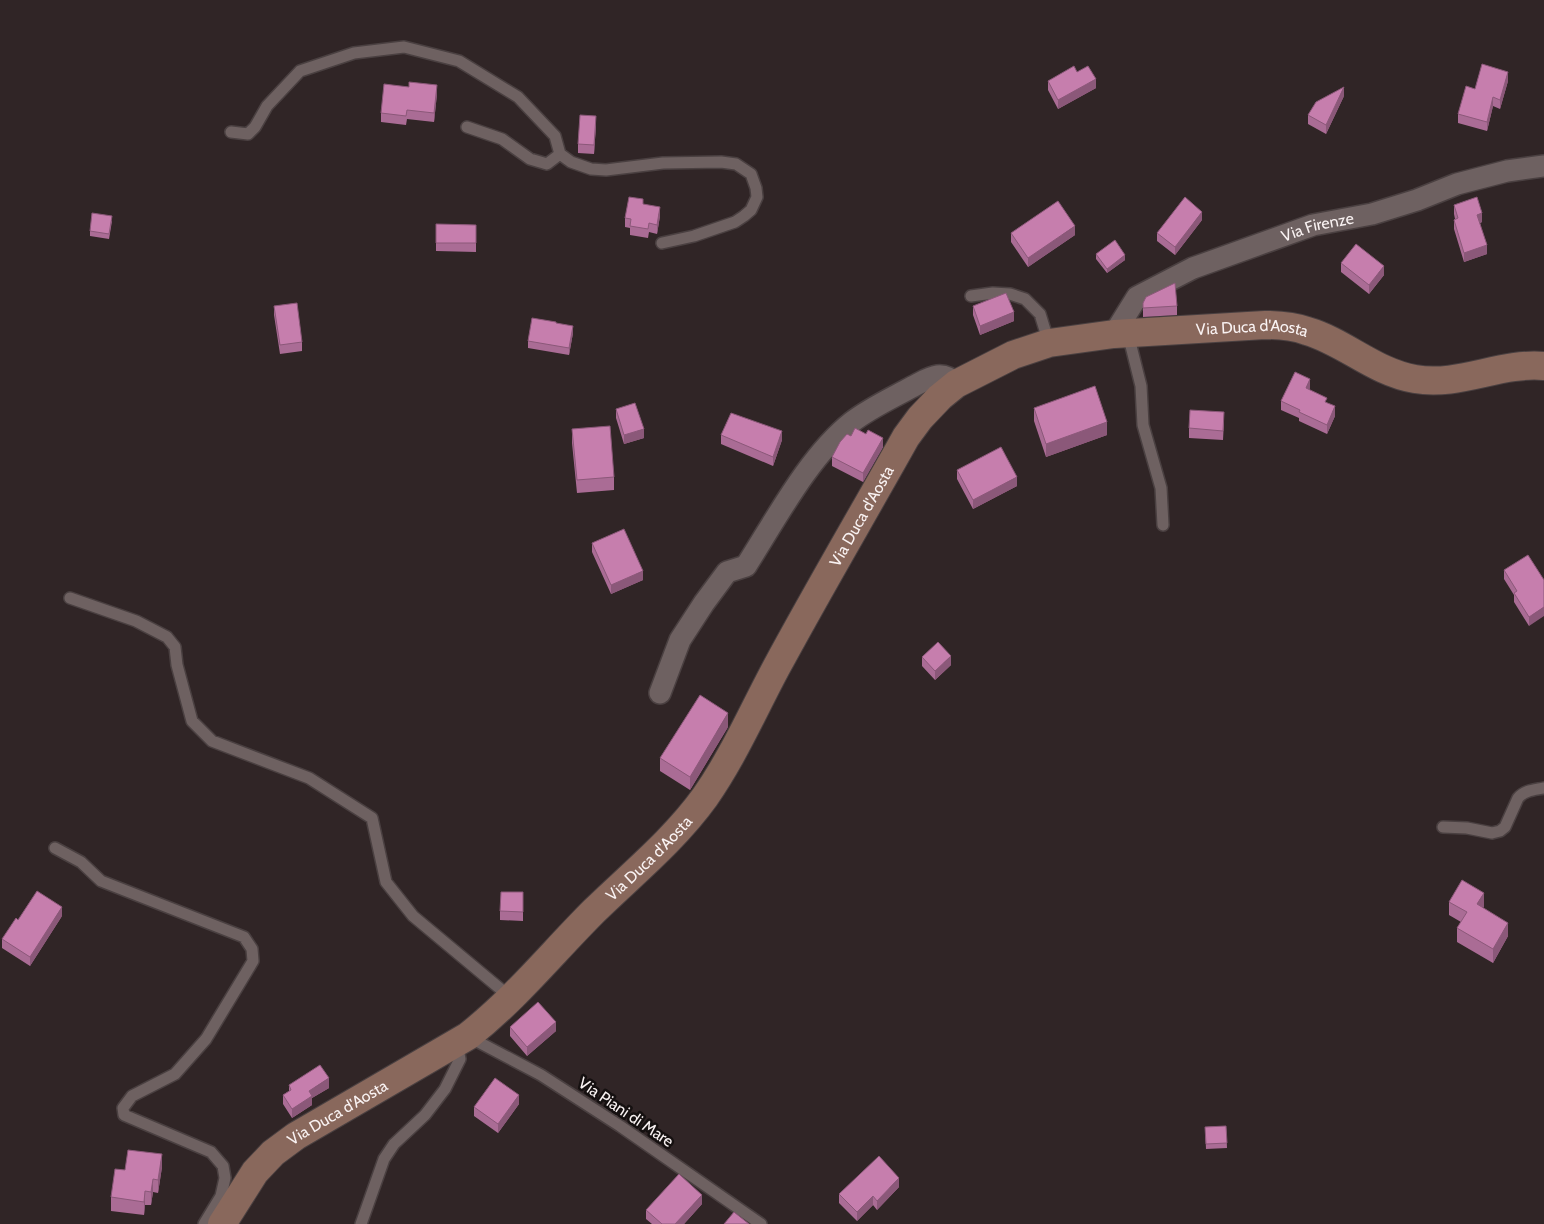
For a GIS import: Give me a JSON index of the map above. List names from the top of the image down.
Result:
{
  "streets": {
    "main road": ["Via Duca d'Aosta"],
    "street": ["Via Firenze"],
    "lane": ["Via Piani di Mare"]
  },
  "crossings": [
    ["Via Firenze", "Via Duca d'Aosta"],
    ["Via Duca d'Aosta", "Via Piani di Mare"]
  ]
}
